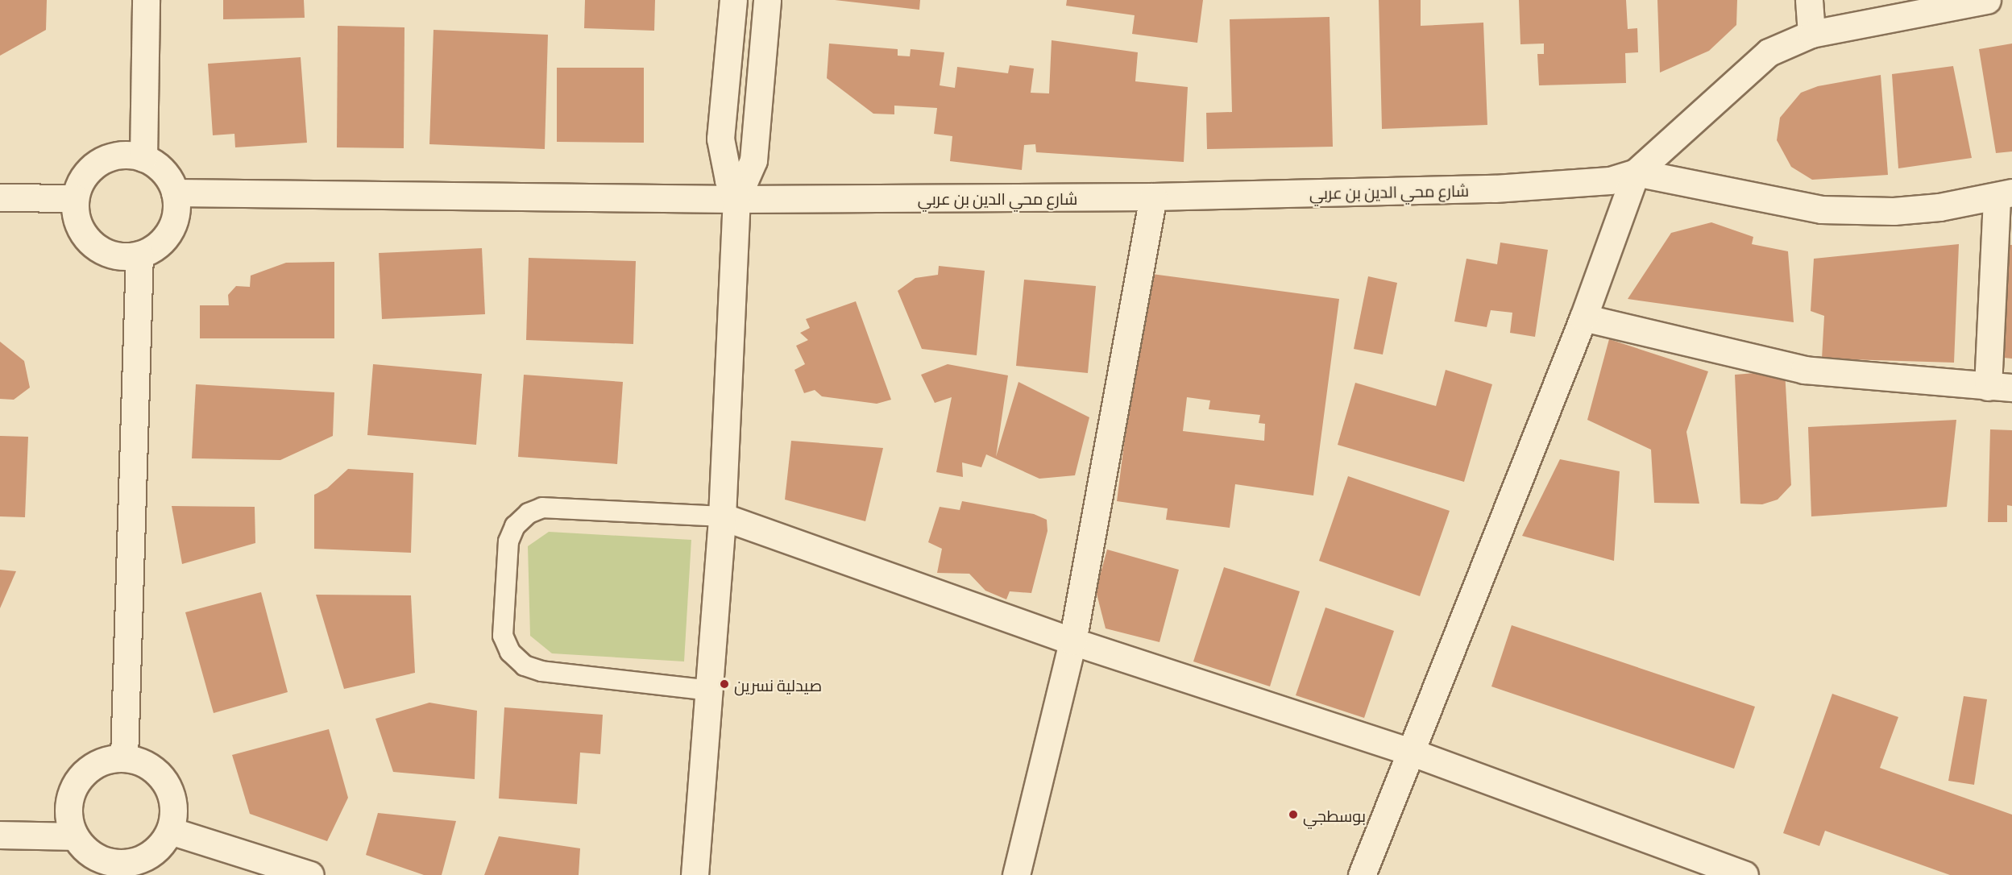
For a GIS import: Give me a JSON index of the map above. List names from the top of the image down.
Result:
{
  "streets": {
    "street": ["شارع محي الدين بن عربي"]
  },
  "places": ["صيدلية نسرين", "بوسطجي"]
}
